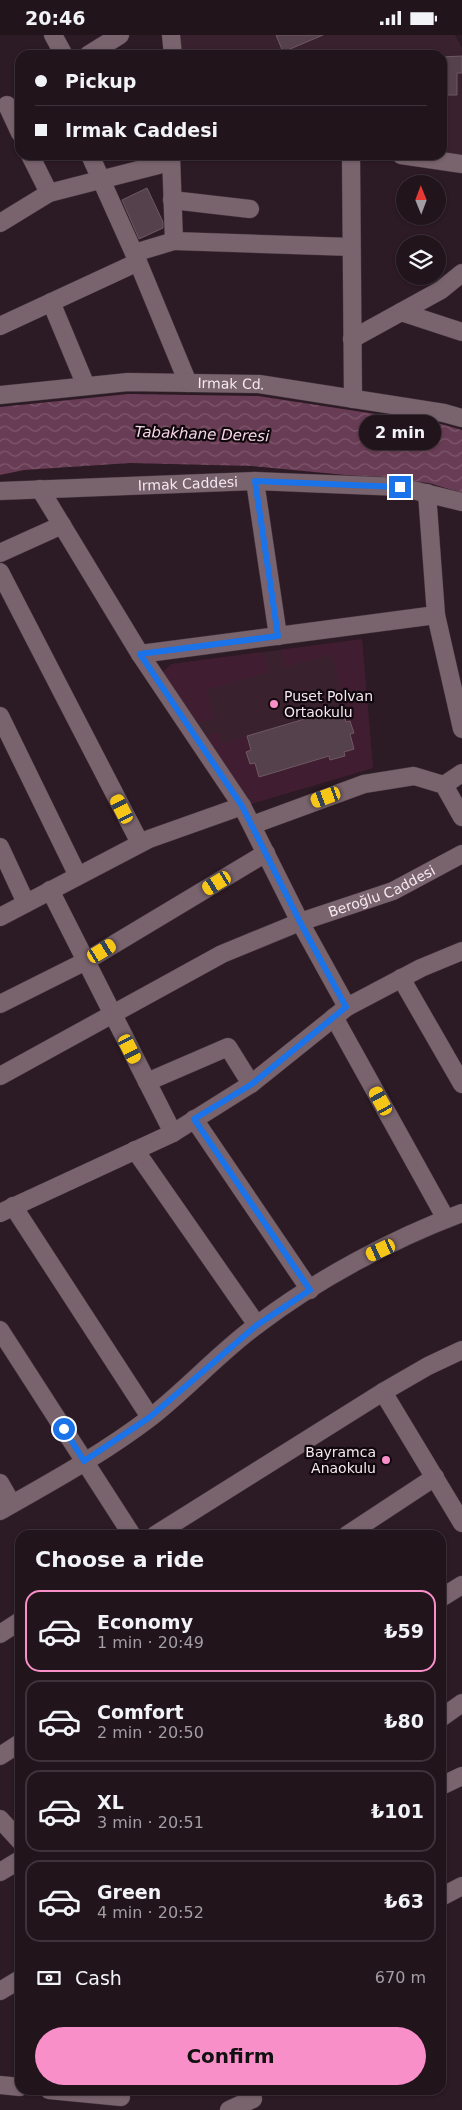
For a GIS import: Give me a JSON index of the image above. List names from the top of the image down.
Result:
{
  "streets": {
    "street": ["Irmak Cd.", "Irmak Caddesi", "Beroğlu Caddesi"]
  },
  "water": ["Tabakhane Deresi"],
  "places": ["Puset Polvan Ortaokulu", "Bayramca Anaokulu"],
  "north": "top",
  "page": {
    "status": "20:46",
    "banner": ["Pickup", "Irmak Caddesi"],
    "bubble": "2 min",
    "heading": "Choose a ride",
    "list": [
      {
        "name": "Economy",
        "note": "1 min · 20:49",
        "value": "₺59"
      },
      {
        "name": "Comfort",
        "note": "2 min · 20:50",
        "value": "₺80"
      },
      {
        "name": "XL",
        "note": "3 min · 20:51",
        "value": "₺101"
      },
      {
        "name": "Green",
        "note": "4 min · 20:52",
        "value": "₺63"
      }
    ],
    "pay": ["Cash", "670 m"],
    "buttons": "Confirm"
  }
}
